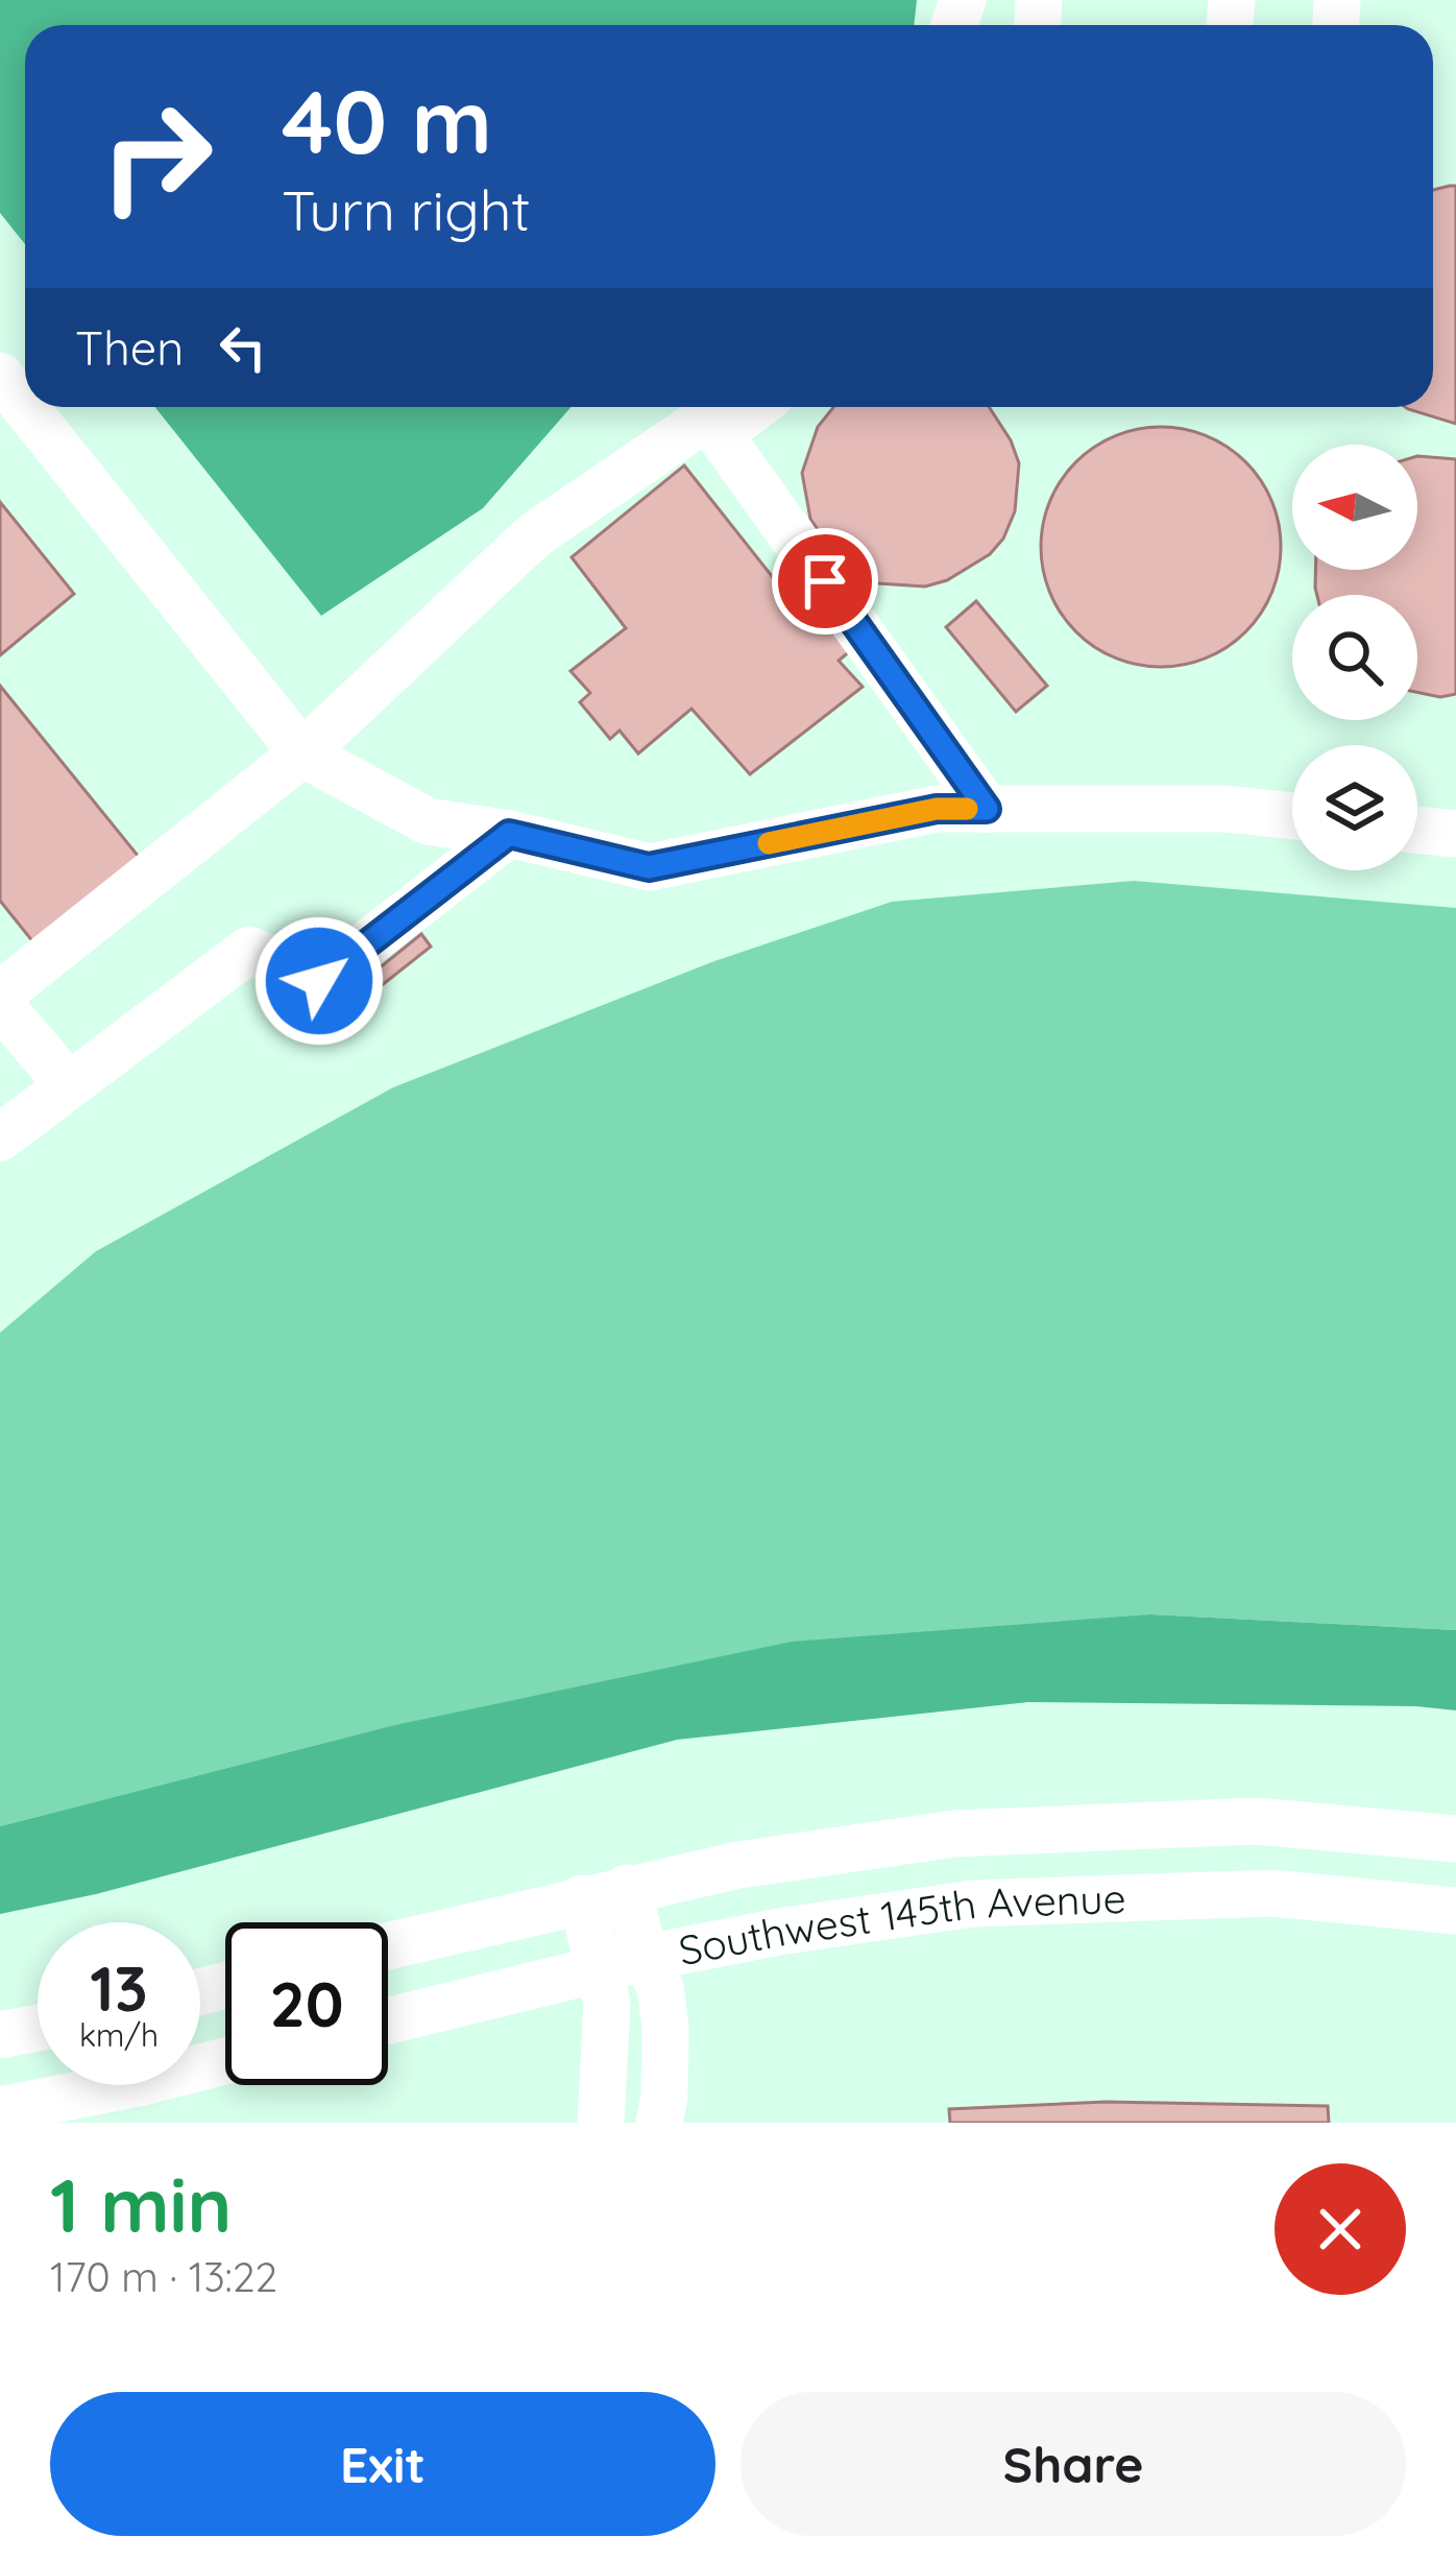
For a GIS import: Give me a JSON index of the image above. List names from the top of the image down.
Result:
{
  "streets": {
    "street": ["Southwest 145th Avenue"]
  },
  "north": "left",
  "page": {
    "turn": ["40 m", "Turn right"],
    "then": "Then",
    "speed": "13 km/h",
    "limit": "20",
    "heading": ["1 min", "170 m · 13:22"],
    "buttons": ["Exit", "Share"]
  }
}
